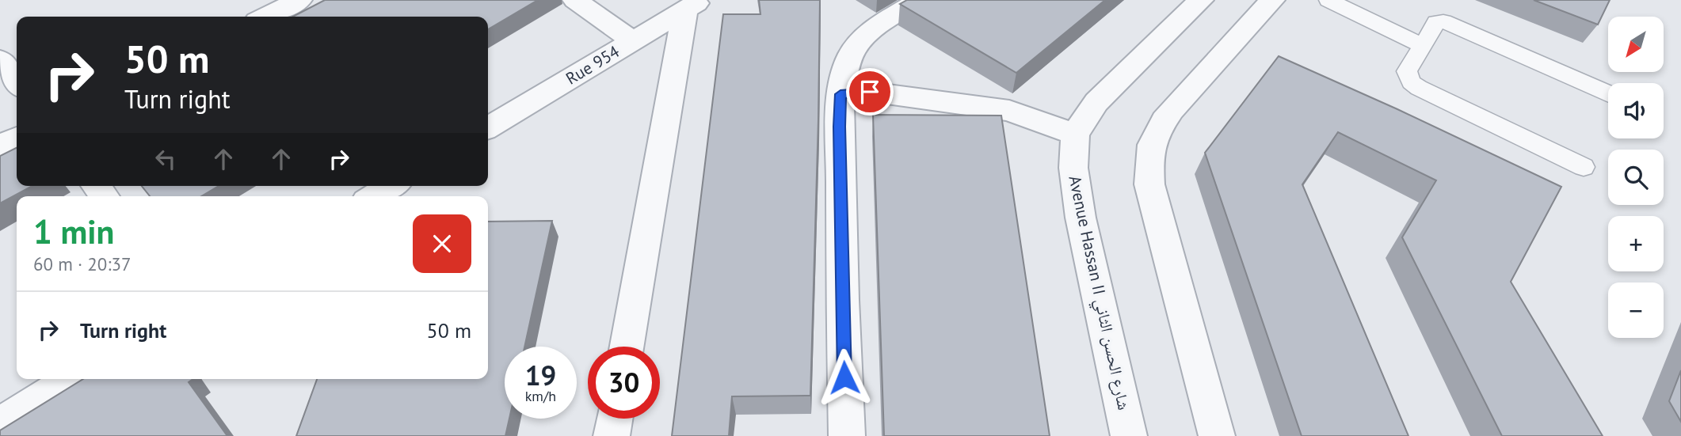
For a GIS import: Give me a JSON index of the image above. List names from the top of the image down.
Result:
{
  "streets": {
    "street": ["Rue 954", "Avenue Hassan II شارع الحسن الثاني"]
  },
  "north": "bottom left",
  "page": {
    "map_buttons": ["+", "−"],
    "turn": ["50 m", "Turn right"],
    "heading": ["1 min", "60 m · 20:37"],
    "list": [
      {
        "name": "Turn right",
        "value": "50 m"
      }
    ],
    "speed": "19 km/h",
    "limit": "30"
  }
}
